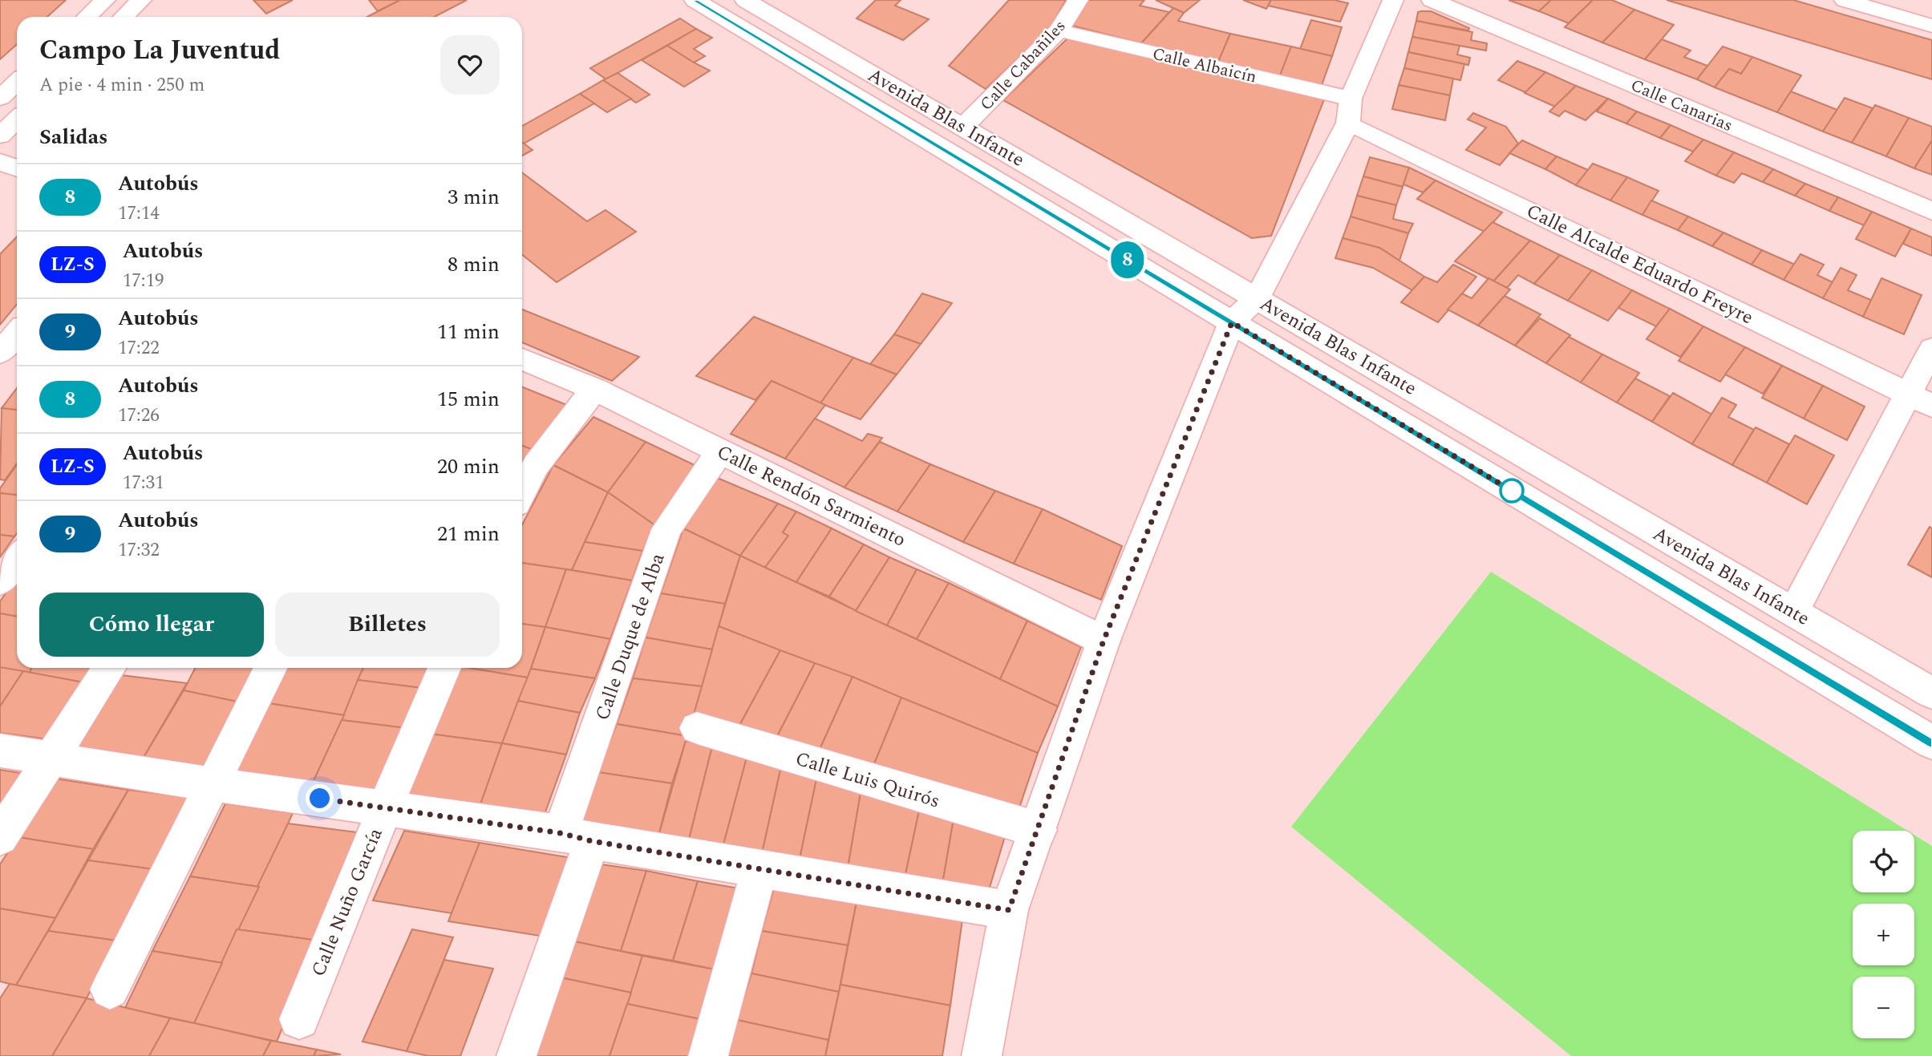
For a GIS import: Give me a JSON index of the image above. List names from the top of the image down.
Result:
{
  "streets": {
    "street": [
      "Calle Cabañiles",
      "Calle Albaicín",
      "Calle Canarias",
      "Avenida Blas Infante",
      "Calle Alcalde Eduardo Freyre",
      "Calle Rendón Sarmiento",
      "Calle Duque de Alba",
      "Calle Luis Quirós",
      "Calle Nuño García"
    ]
  },
  "crossings": [
    ["Calle Cabañiles", "Calle Albaicín"],
    ["Calle Cabañiles", "Avenida Blas Infante"],
    ["Calle Albaicín", "Calle Alcalde Eduardo Freyre"],
    ["Calle Rendón Sarmiento", "Calle Duque de Alba"]
  ],
  "lines": ["bus line 8"],
  "page": {
    "on_map": "8",
    "heading": [
      ["Campo La Juventud", "A pie · 4 min · 250 m"],
      "Salidas"
    ],
    "list": [
      {
        "mark": "8",
        "name": "Autobús",
        "note": "17:14",
        "value": "3 min"
      },
      {
        "mark": "LZ-S",
        "name": "Autobús",
        "note": "17:19",
        "value": "8 min"
      },
      {
        "mark": "9",
        "name": "Autobús",
        "note": "17:22",
        "value": "11 min"
      },
      {
        "mark": "8",
        "name": "Autobús",
        "note": "17:26",
        "value": "15 min"
      },
      {
        "mark": "LZ-S",
        "name": "Autobús",
        "note": "17:31",
        "value": "20 min"
      },
      {
        "mark": "9",
        "name": "Autobús",
        "note": "17:32",
        "value": "21 min"
      }
    ],
    "buttons": ["Cómo llegar", "Billetes"],
    "map_buttons": ["+", "−"]
  }
}
